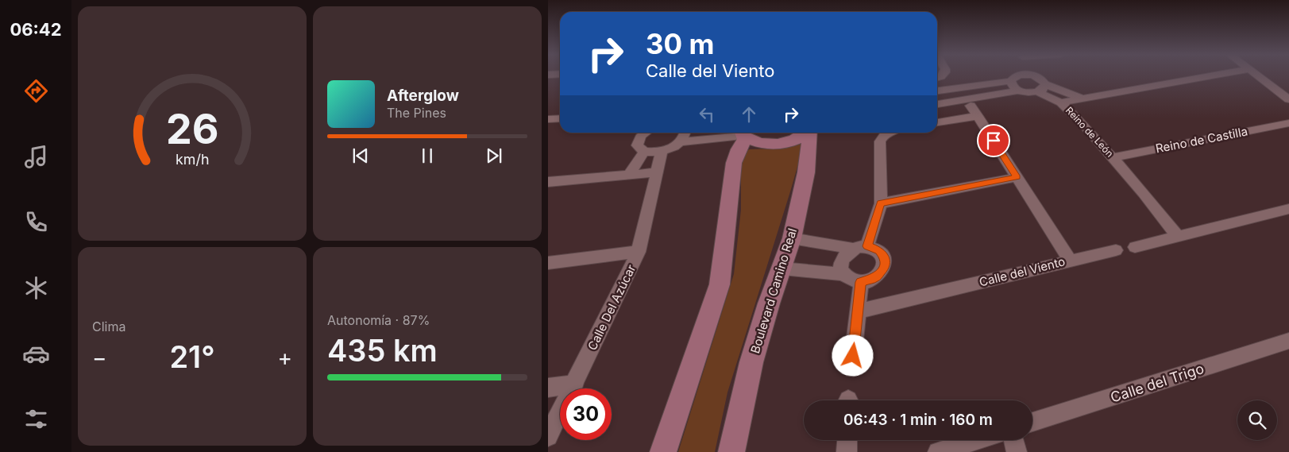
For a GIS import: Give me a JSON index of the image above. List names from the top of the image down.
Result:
{
  "streets": {
    "street": [
      "Reino de León",
      "Reino de Castilla",
      "Calle del Viento",
      "Boulevard Camino Real",
      "Calle Del Azúcar",
      "Calle del Trigo"
    ]
  },
  "crossings": [
    ["Reino de León", "Reino de Castilla"]
  ],
  "page": {
    "tabs": "06:42",
    "turn": ["30 m", "Calle del Viento"],
    "song": ["Afterglow", "The Pines"],
    "tile": [
      "Clima",
      ["Autonomía · 87%", "435 km"]
    ],
    "heat": ["−", "21°", "+"],
    "limit": "30",
    "trip": "06:43 · 1 min · 160 m",
    "gauge": ["26", "km/h"]
  }
}
